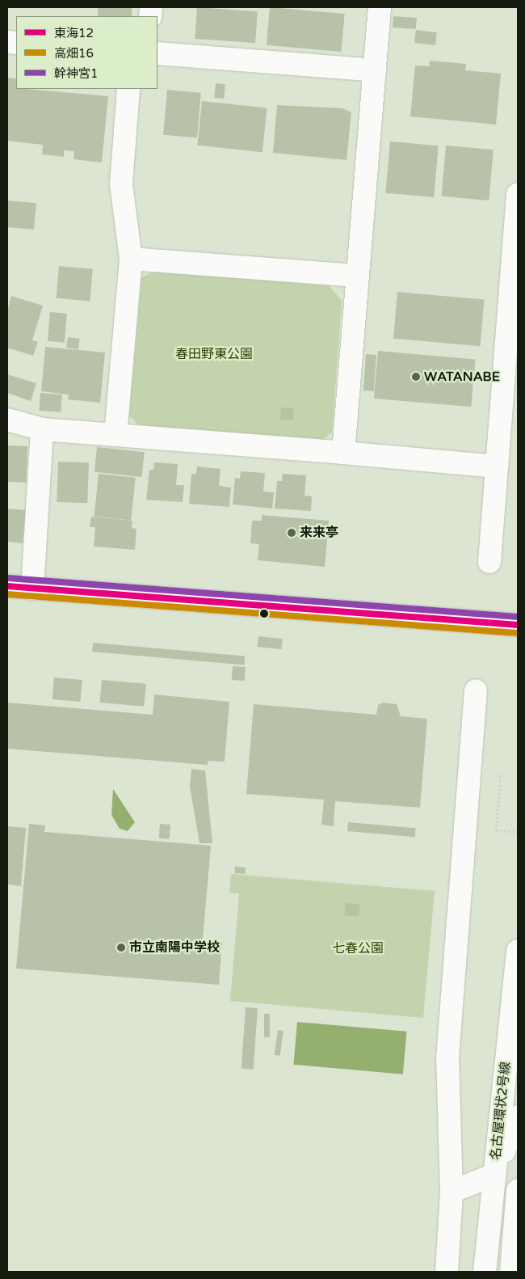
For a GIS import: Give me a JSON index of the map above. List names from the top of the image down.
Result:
{
  "streets": {
    "main road": ["名古屋環状2号線"]
  },
  "parks": ["春田野東公園", "七春公園"],
  "places": ["WATANABE", "来来亭", "市立南陽中学校"],
  "lines": ["transit line 幹神宮1", "transit line 東海12", "transit line 高畑16"],
  "legend": ["東海12", "高畑16", "幹神宮1"]
}
